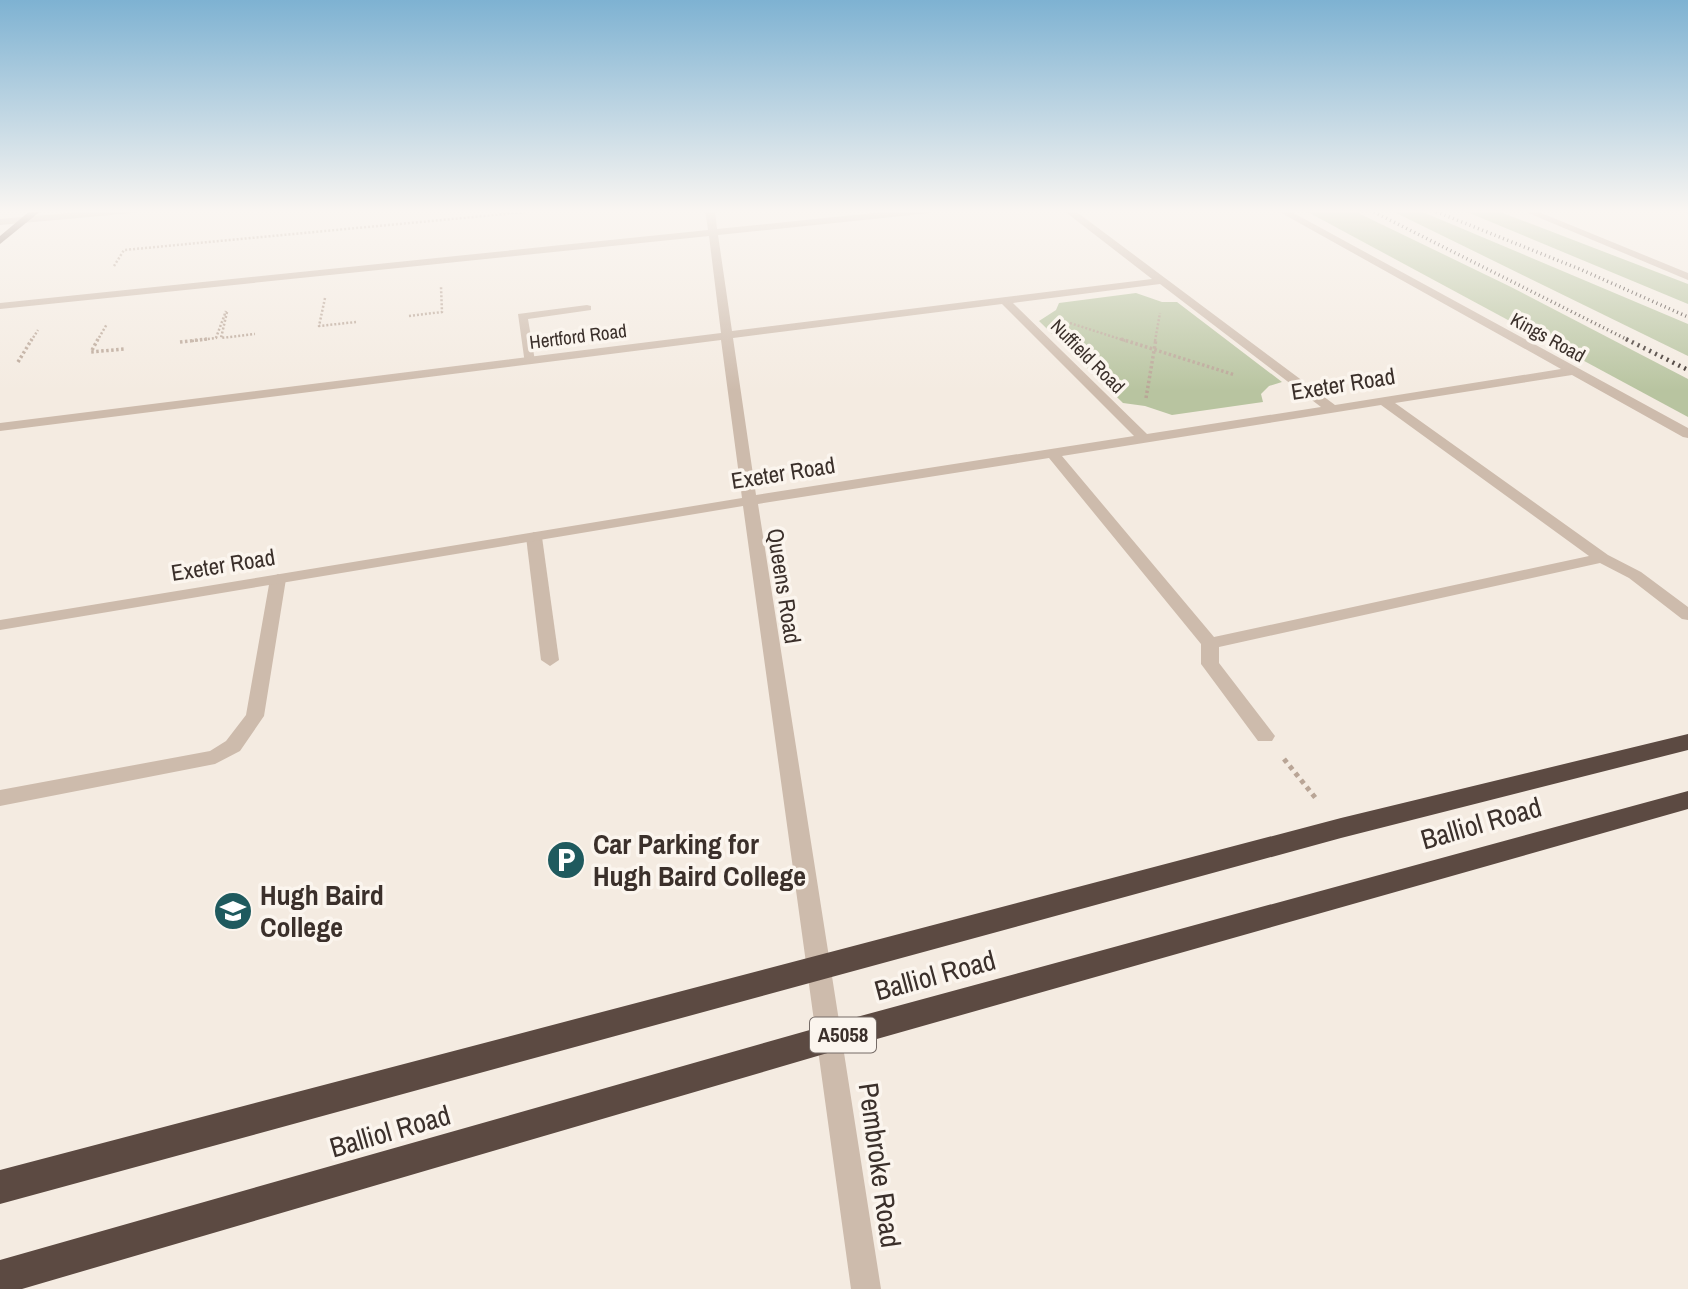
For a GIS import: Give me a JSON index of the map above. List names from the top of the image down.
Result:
{
  "streets": {
    "highway": ["Balliol Road", "A5058"],
    "street": [
      "Hertford Road",
      "Kings Road",
      "Nuffield Road",
      "Exeter Road",
      "Queens Road",
      "Pembroke Road"
    ]
  },
  "crossings": [
    ["Hertford Road", "Nuffield Road"],
    ["Hertford Road", "Queens Road"],
    ["Kings Road", "Exeter Road"],
    ["Nuffield Road", "Exeter Road"],
    ["Exeter Road", "Queens Road"],
    ["Queens Road", "Balliol Road"],
    ["Queens Road", "Pembroke Road"],
    ["Balliol Road", "Pembroke Road"]
  ],
  "places": {
    "parking": ["Car Parking for Hugh Baird College"],
    "school or university": ["Hugh Baird College"]
  }
}
